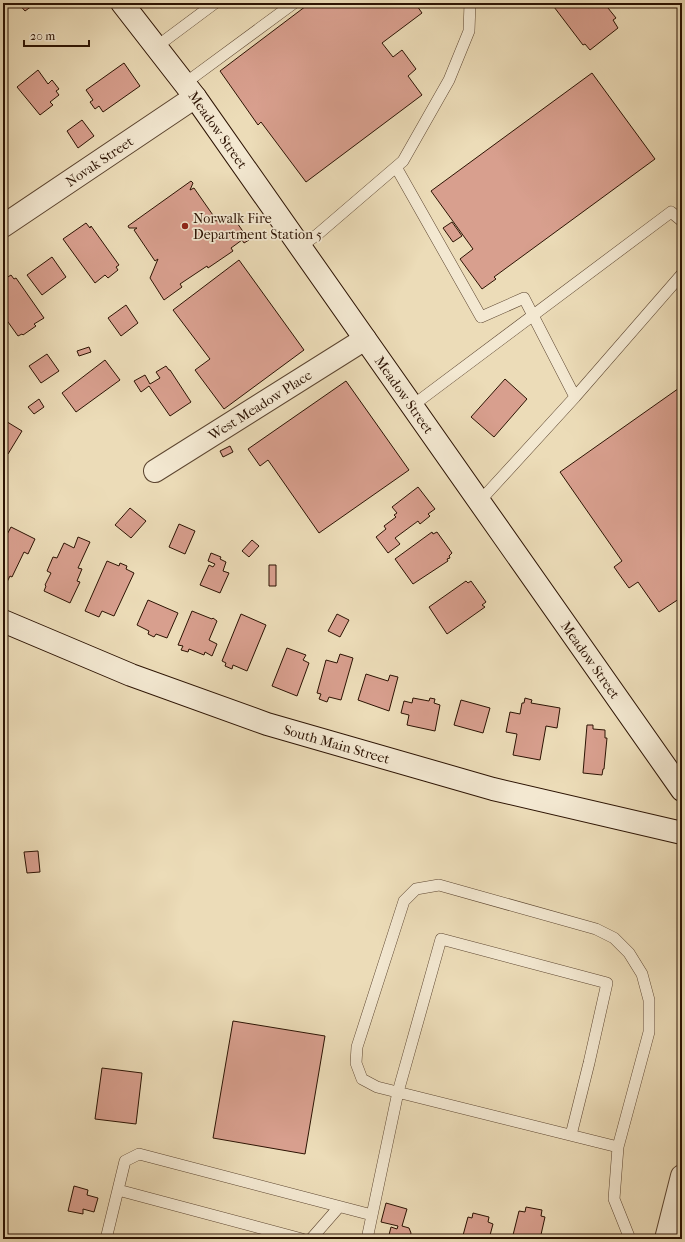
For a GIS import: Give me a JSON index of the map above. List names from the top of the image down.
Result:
{
  "streets": {
    "main road": [
      "Meadow Street",
      "Novak Street",
      "West Meadow Place",
      "South Main Street"
    ]
  },
  "crossings": [
    ["Meadow Street", "Novak Street"],
    ["Meadow Street", "West Meadow Place"]
  ],
  "places": ["Norwalk Fire Department Station 5"],
  "scale_bar": "20 m"
}
